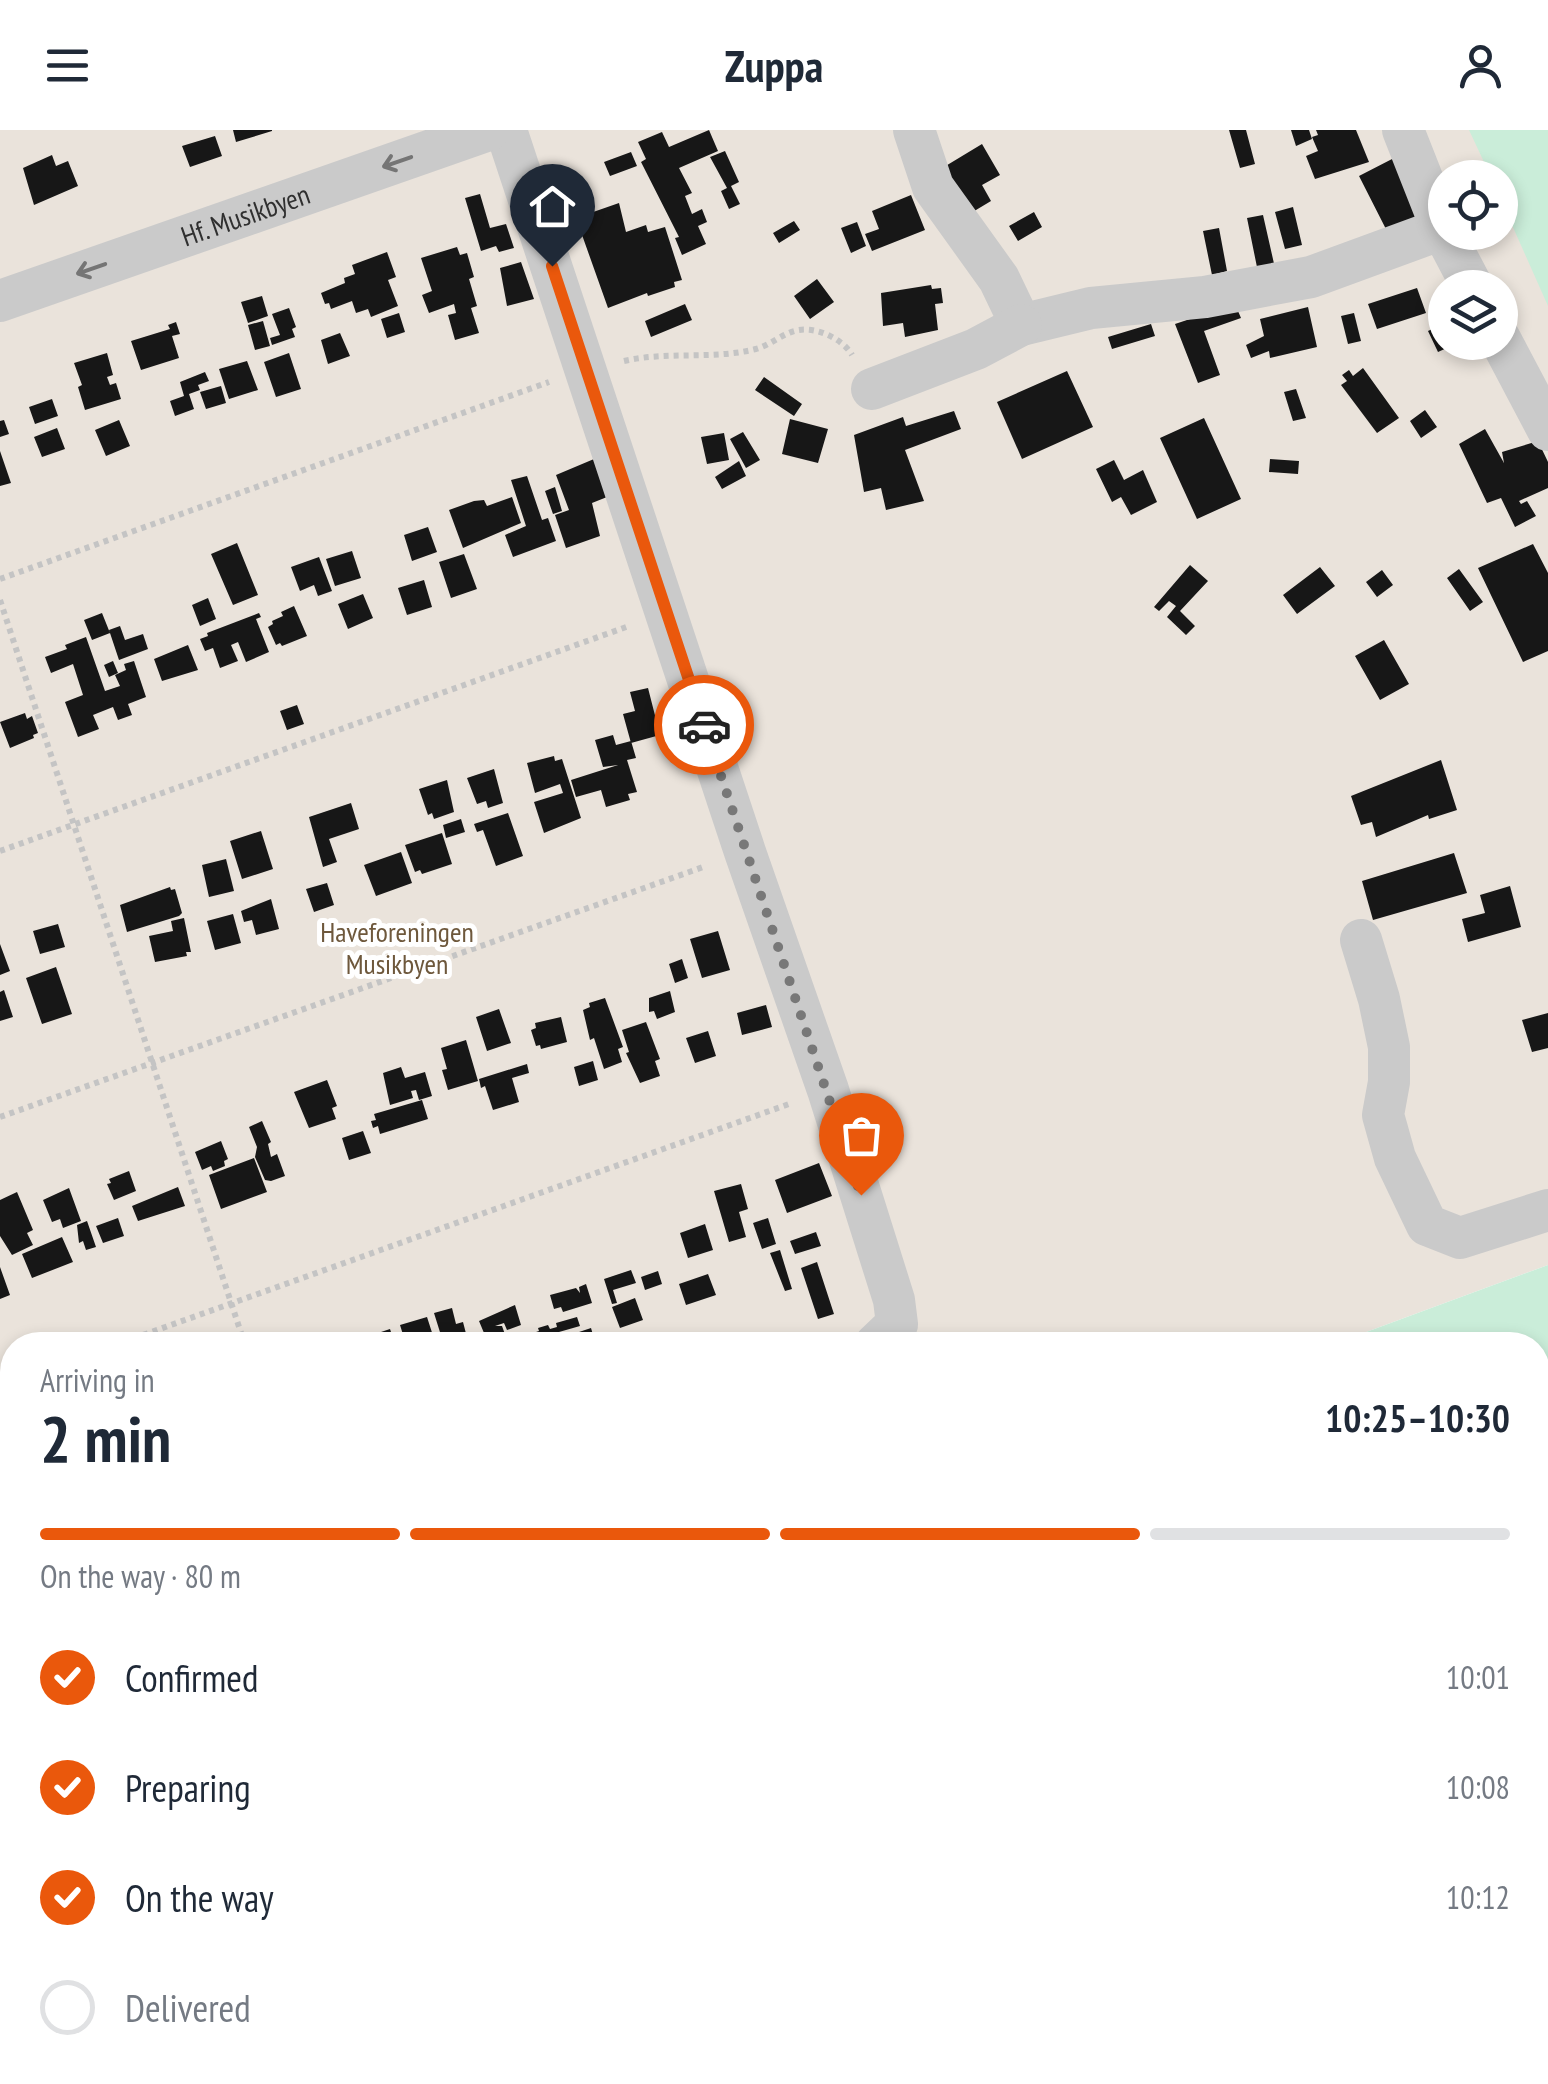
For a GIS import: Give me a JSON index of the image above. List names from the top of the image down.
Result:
{
  "streets": {
    "street": ["Hf. Musikbyen"]
  },
  "one_way": ["Hf. Musikbyen"],
  "parks": ["Haveforeningen Musikbyen"],
  "page": {
    "header": "Zuppa",
    "heading": ["2 min", "Arriving in", "10:25–10:30"],
    "bar": "On the way · 80 m",
    "list": [
      ["Confirmed", "10:01"],
      ["Preparing", "10:08"],
      ["On the way", "10:12"],
      "Delivered"
    ]
  }
}
